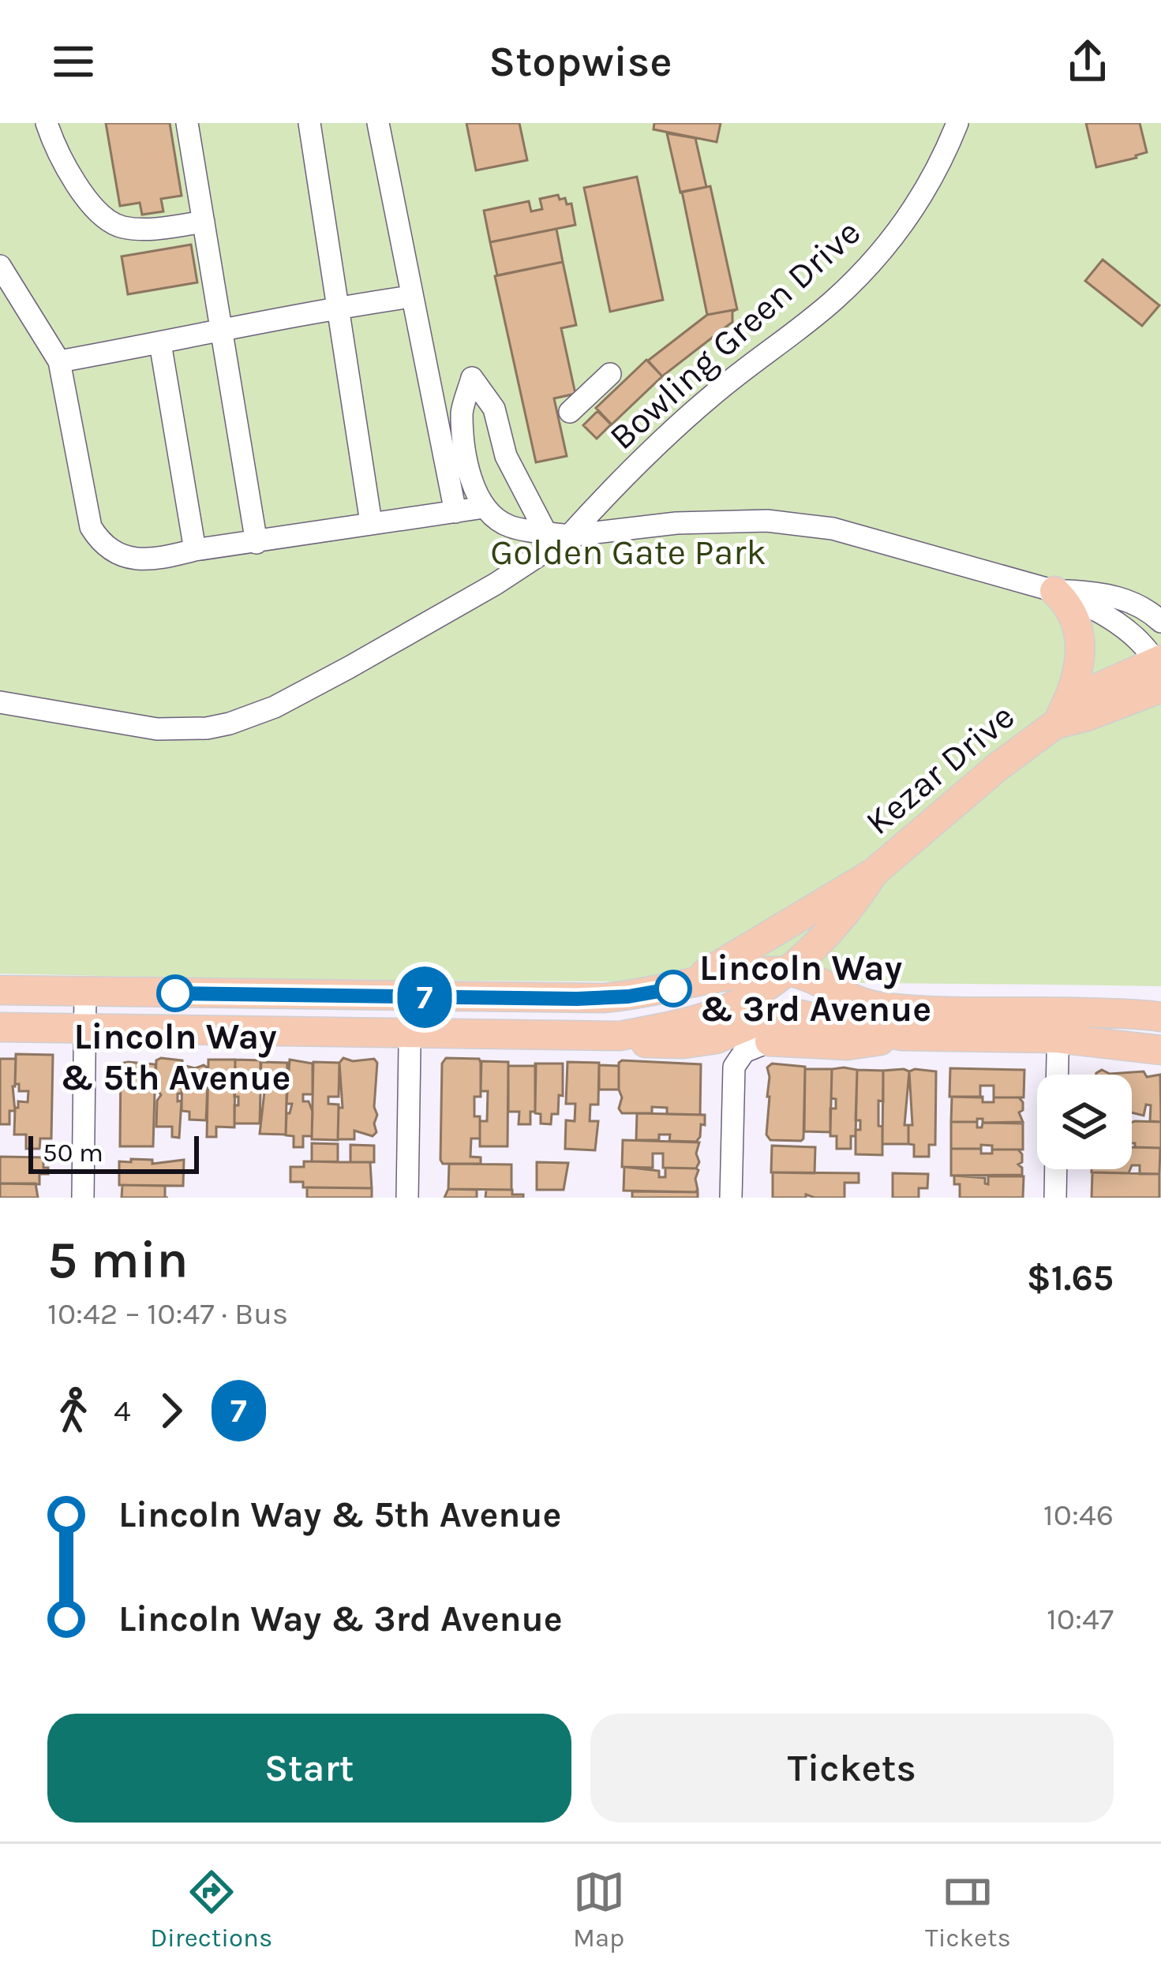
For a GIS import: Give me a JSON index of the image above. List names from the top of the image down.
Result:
{
  "streets": {
    "main road": ["Kezar Drive"],
    "street": ["Bowling Green Drive"]
  },
  "parks": ["Golden Gate Park"],
  "places": ["Lincoln Way & 3rd Avenue", "Lincoln Way & 5th Avenue"],
  "lines": ["bus line 7"],
  "scale_bar": "50 m",
  "page": {
    "header": "Stopwise",
    "on_map": "7",
    "scale": "50 m",
    "heading": ["5 min", "10:42 – 10:47 · Bus", "$1.65"],
    "legs": ["4", "7"],
    "list": [
      {
        "name": "Lincoln Way & 5th Avenue",
        "value": "10:46"
      },
      {
        "name": "Lincoln Way & 3rd Avenue",
        "value": "10:47"
      }
    ],
    "buttons": ["Start", "Tickets"],
    "tabs": ["Directions", "Map", "Tickets"]
  }
}
